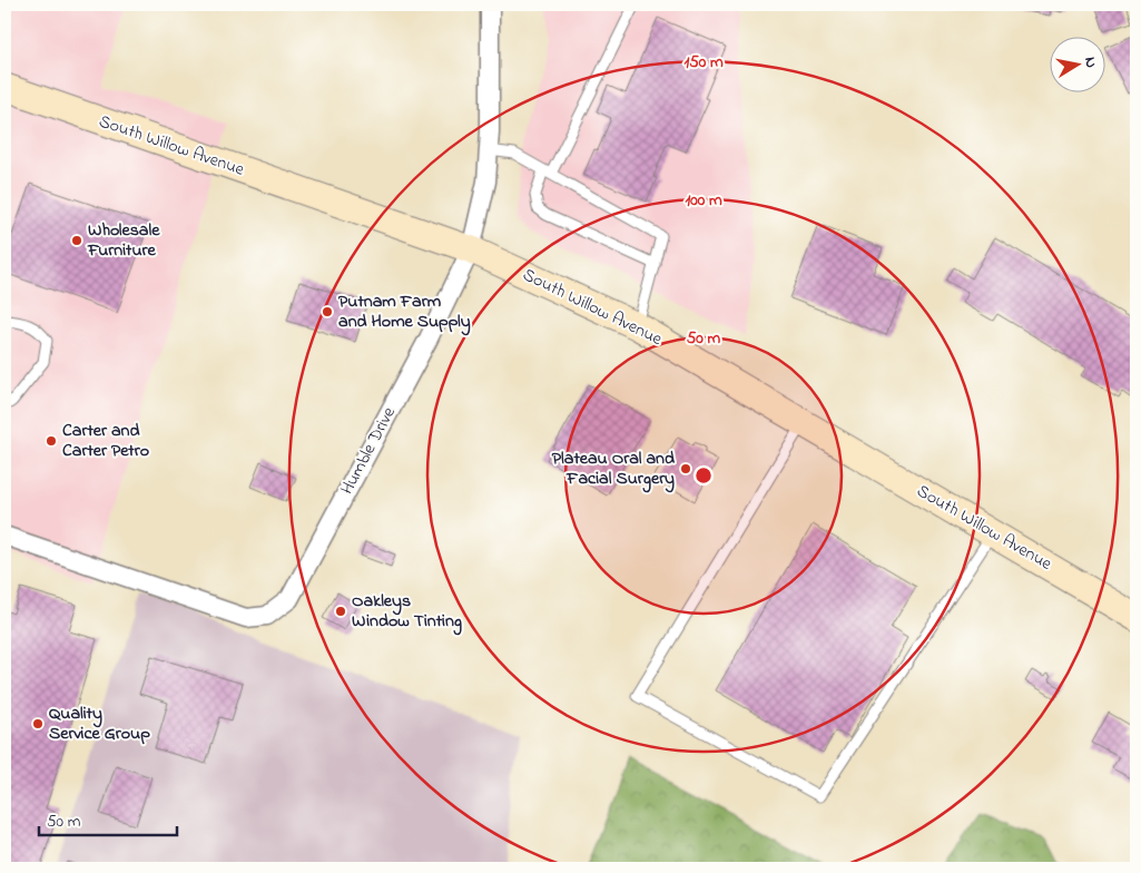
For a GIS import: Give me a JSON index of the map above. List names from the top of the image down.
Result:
{
  "streets": {
    "main road": ["South Willow Avenue"],
    "street": ["Humble Drive"]
  },
  "crossings": [
    ["South Willow Avenue", "Humble Drive"]
  ],
  "places": [
    "Wholesale Furniture",
    "Putnam Farm and Home Supply",
    "Carter and Carter Petro",
    "Plateau Oral and Facial Surgery",
    "Oakleys Window Tinting",
    "Quality Service Group"
  ],
  "scale_bar": "50 m",
  "north": "right",
  "rings": ["150 m", "100 m", "50 m"]
}
